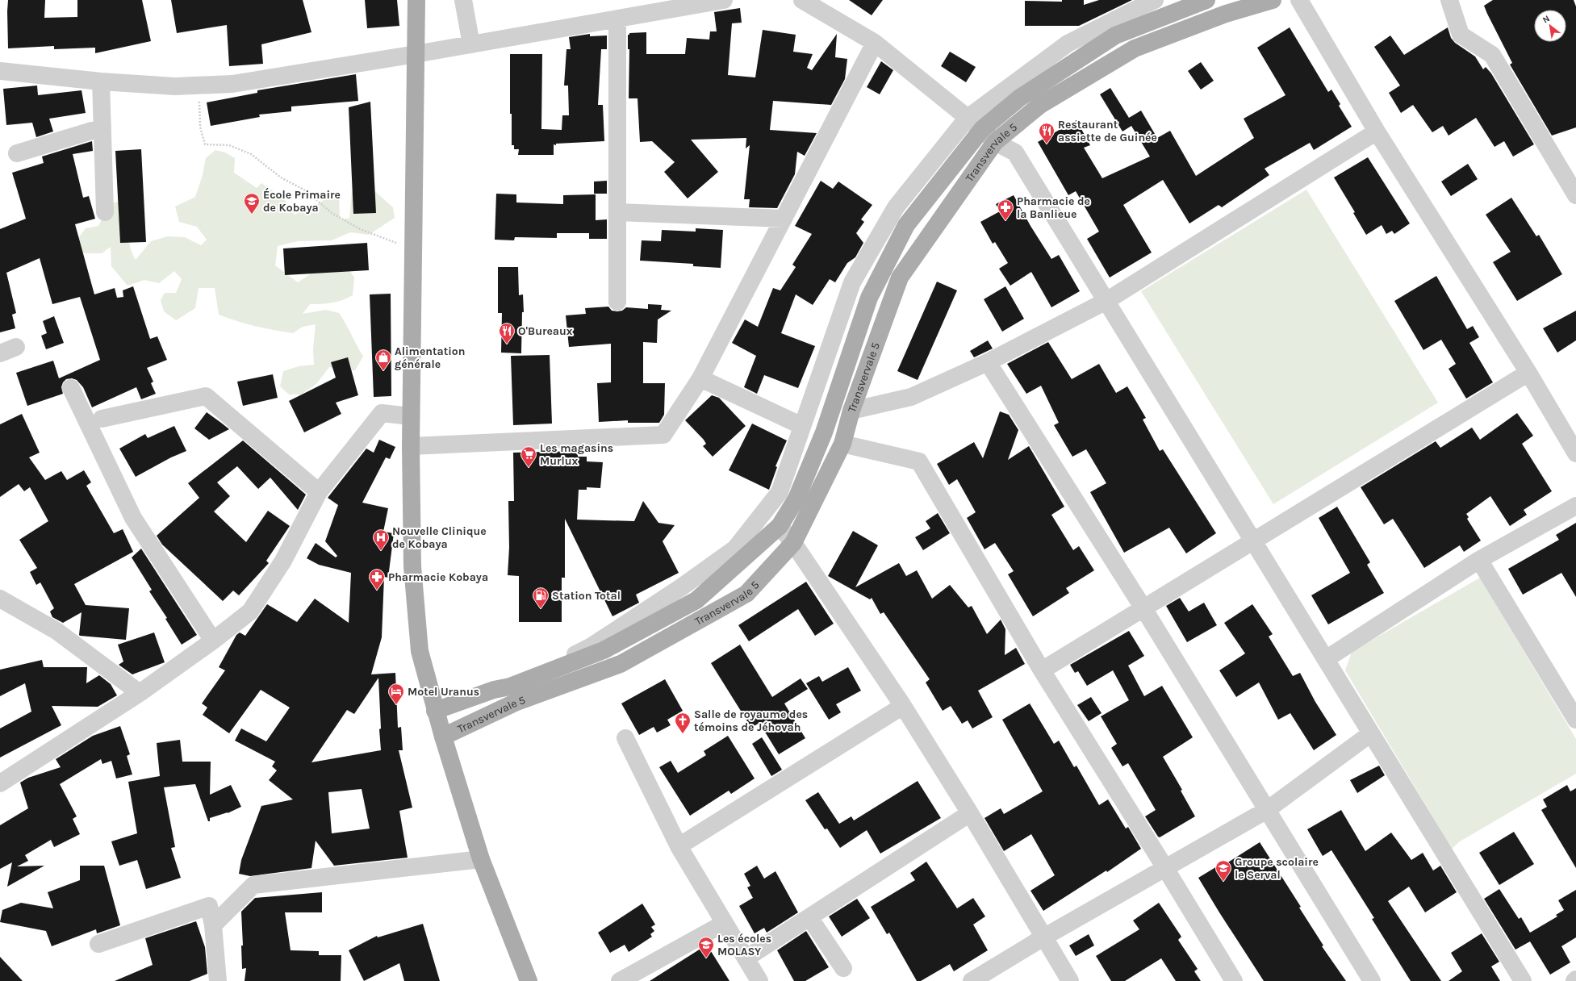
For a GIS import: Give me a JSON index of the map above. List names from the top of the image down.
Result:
{
  "streets": {
    "main road": ["Transvervale 5"]
  },
  "places": {
    "restaurant": ["Restaurant assiette de Guinée", "O'Bureaux"],
    "school or university": ["École Primaire de Kobaya", "Groupe scolaire le Serval", "Les écoles MOLASY"],
    "pharmacy": ["Pharmacie de la Banlieue", "Pharmacie Kobaya"],
    "shop": ["Alimentation générale"],
    "supermarket": ["Les magasins Murlux"],
    "hospital": ["Nouvelle Clinique de Kobaya"],
    "fuel station": ["Station Total"],
    "hotel": ["Motel Uranus"],
    "church": ["Salle de royaume des témoins de Jéhovah"]
  },
  "north": "top left"
}
